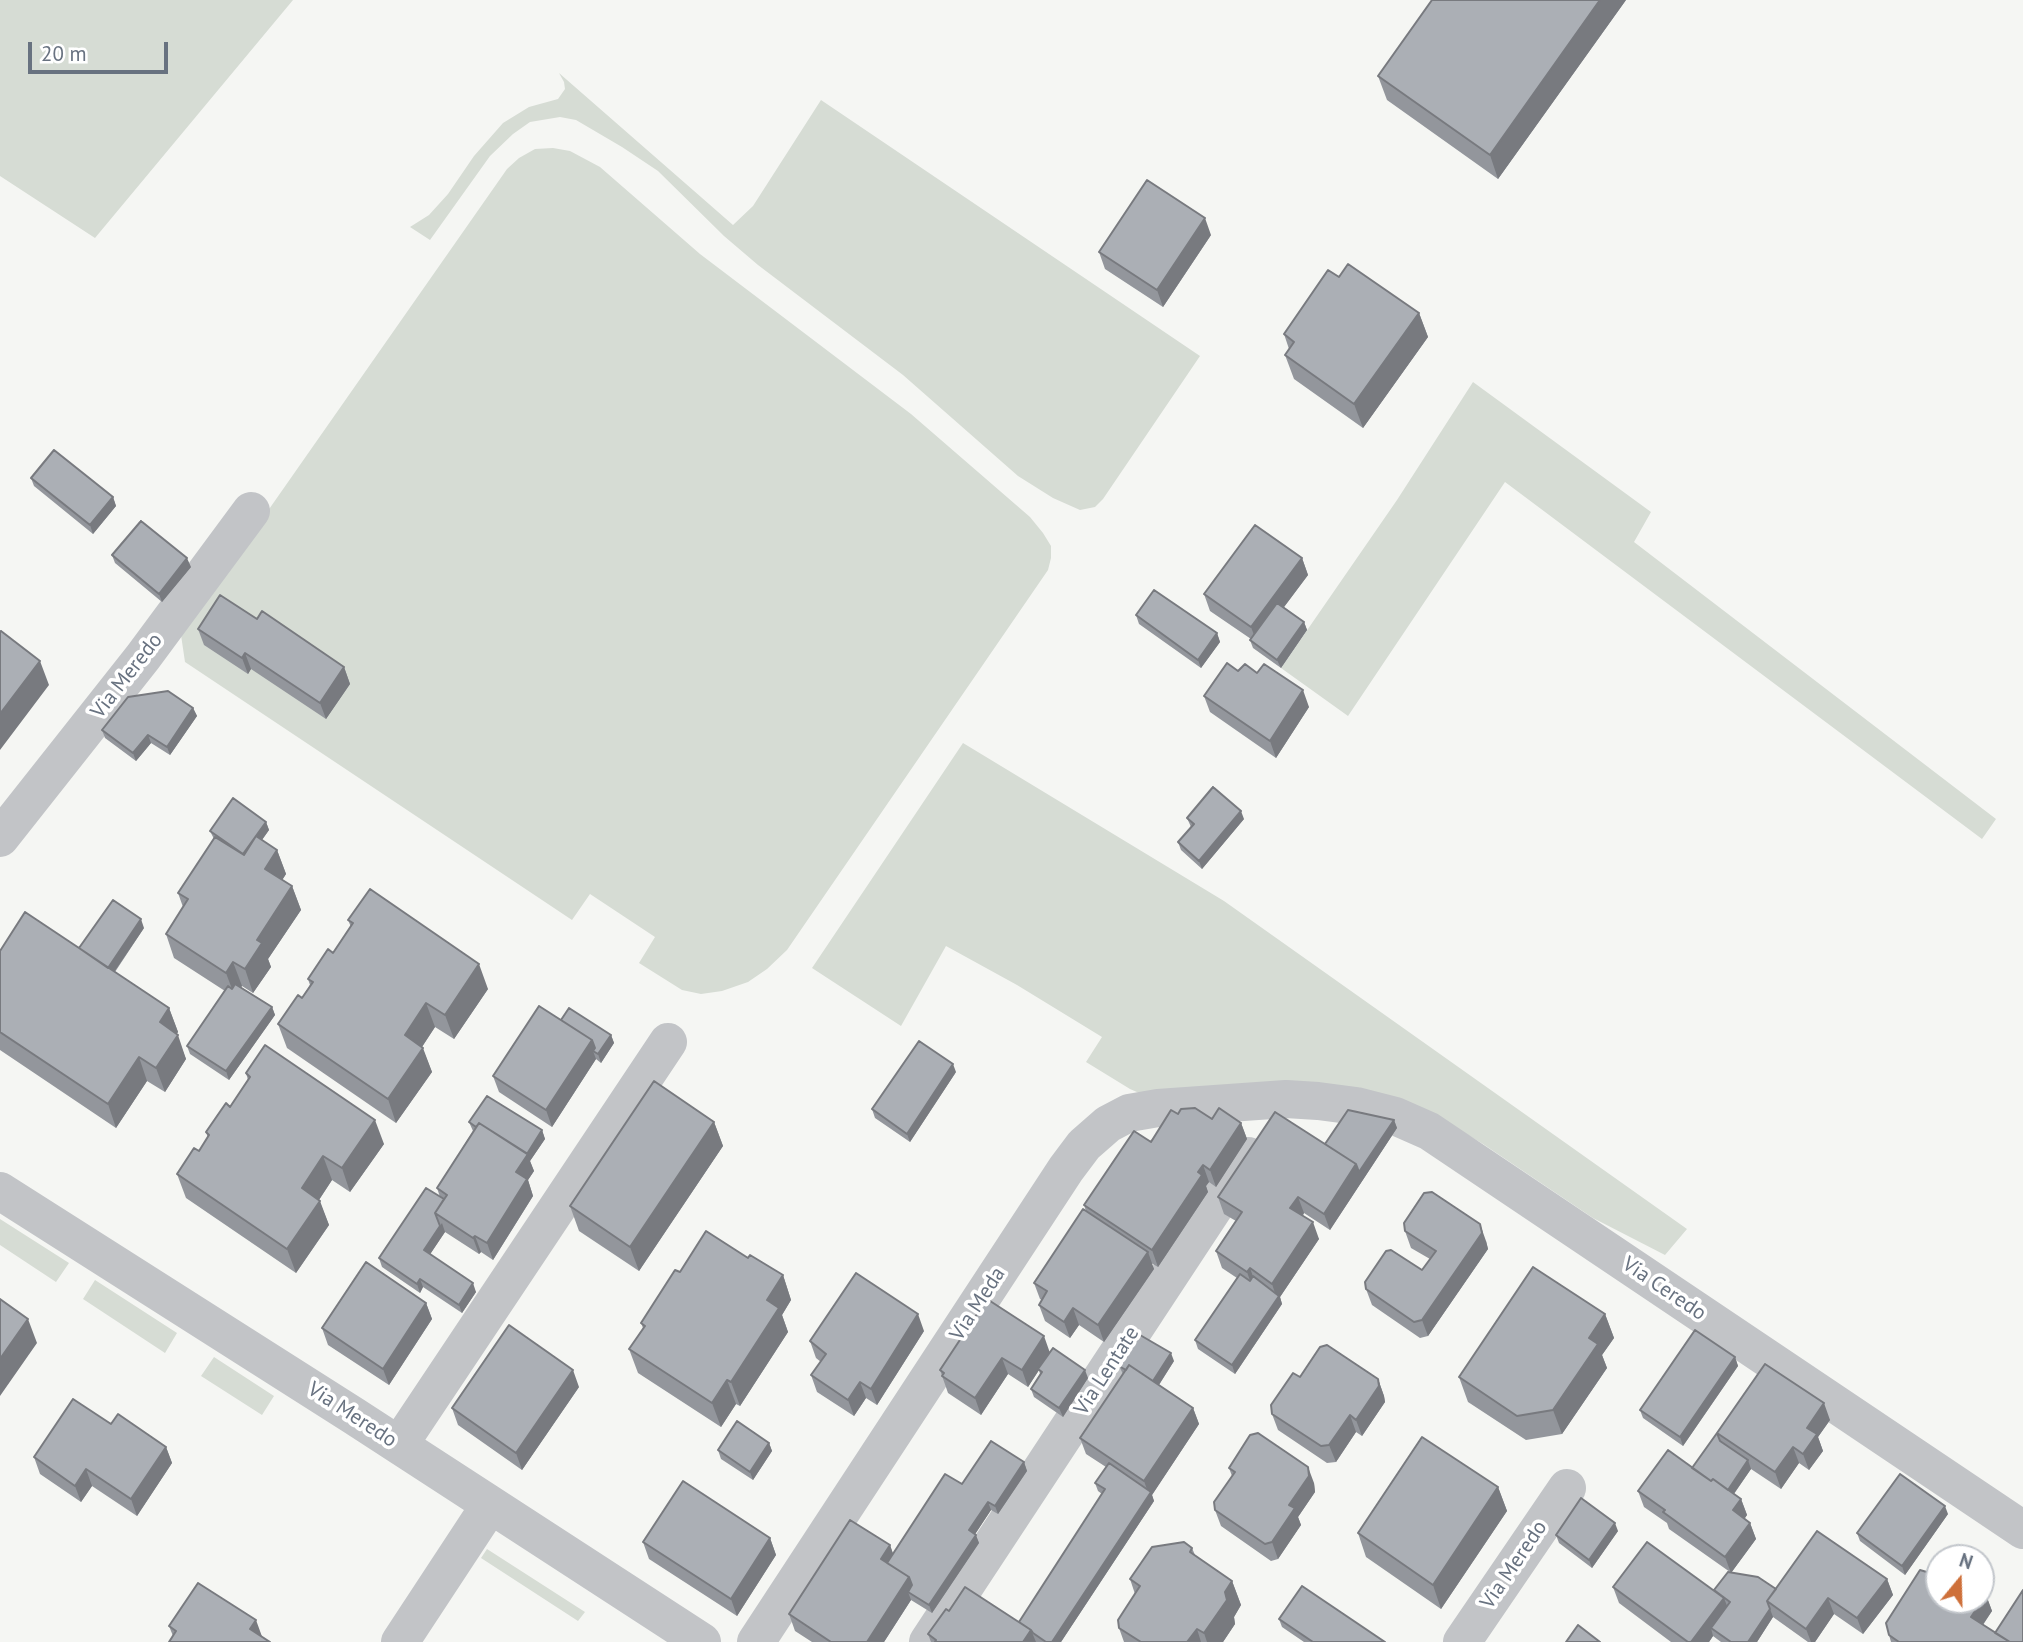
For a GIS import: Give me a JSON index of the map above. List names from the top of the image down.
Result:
{
  "streets": {
    "street": [
      "Via Meredo",
      "Via Ceredo",
      "Via Meda",
      "Via Lentate"
    ]
  },
  "crossings": [
    ["Via Ceredo", "Via Meda"],
    ["Via Ceredo", "Via Lentate"],
    ["Via Meda", "Via Lentate"]
  ],
  "scale_bar": "20 m",
  "north": "top"
}
